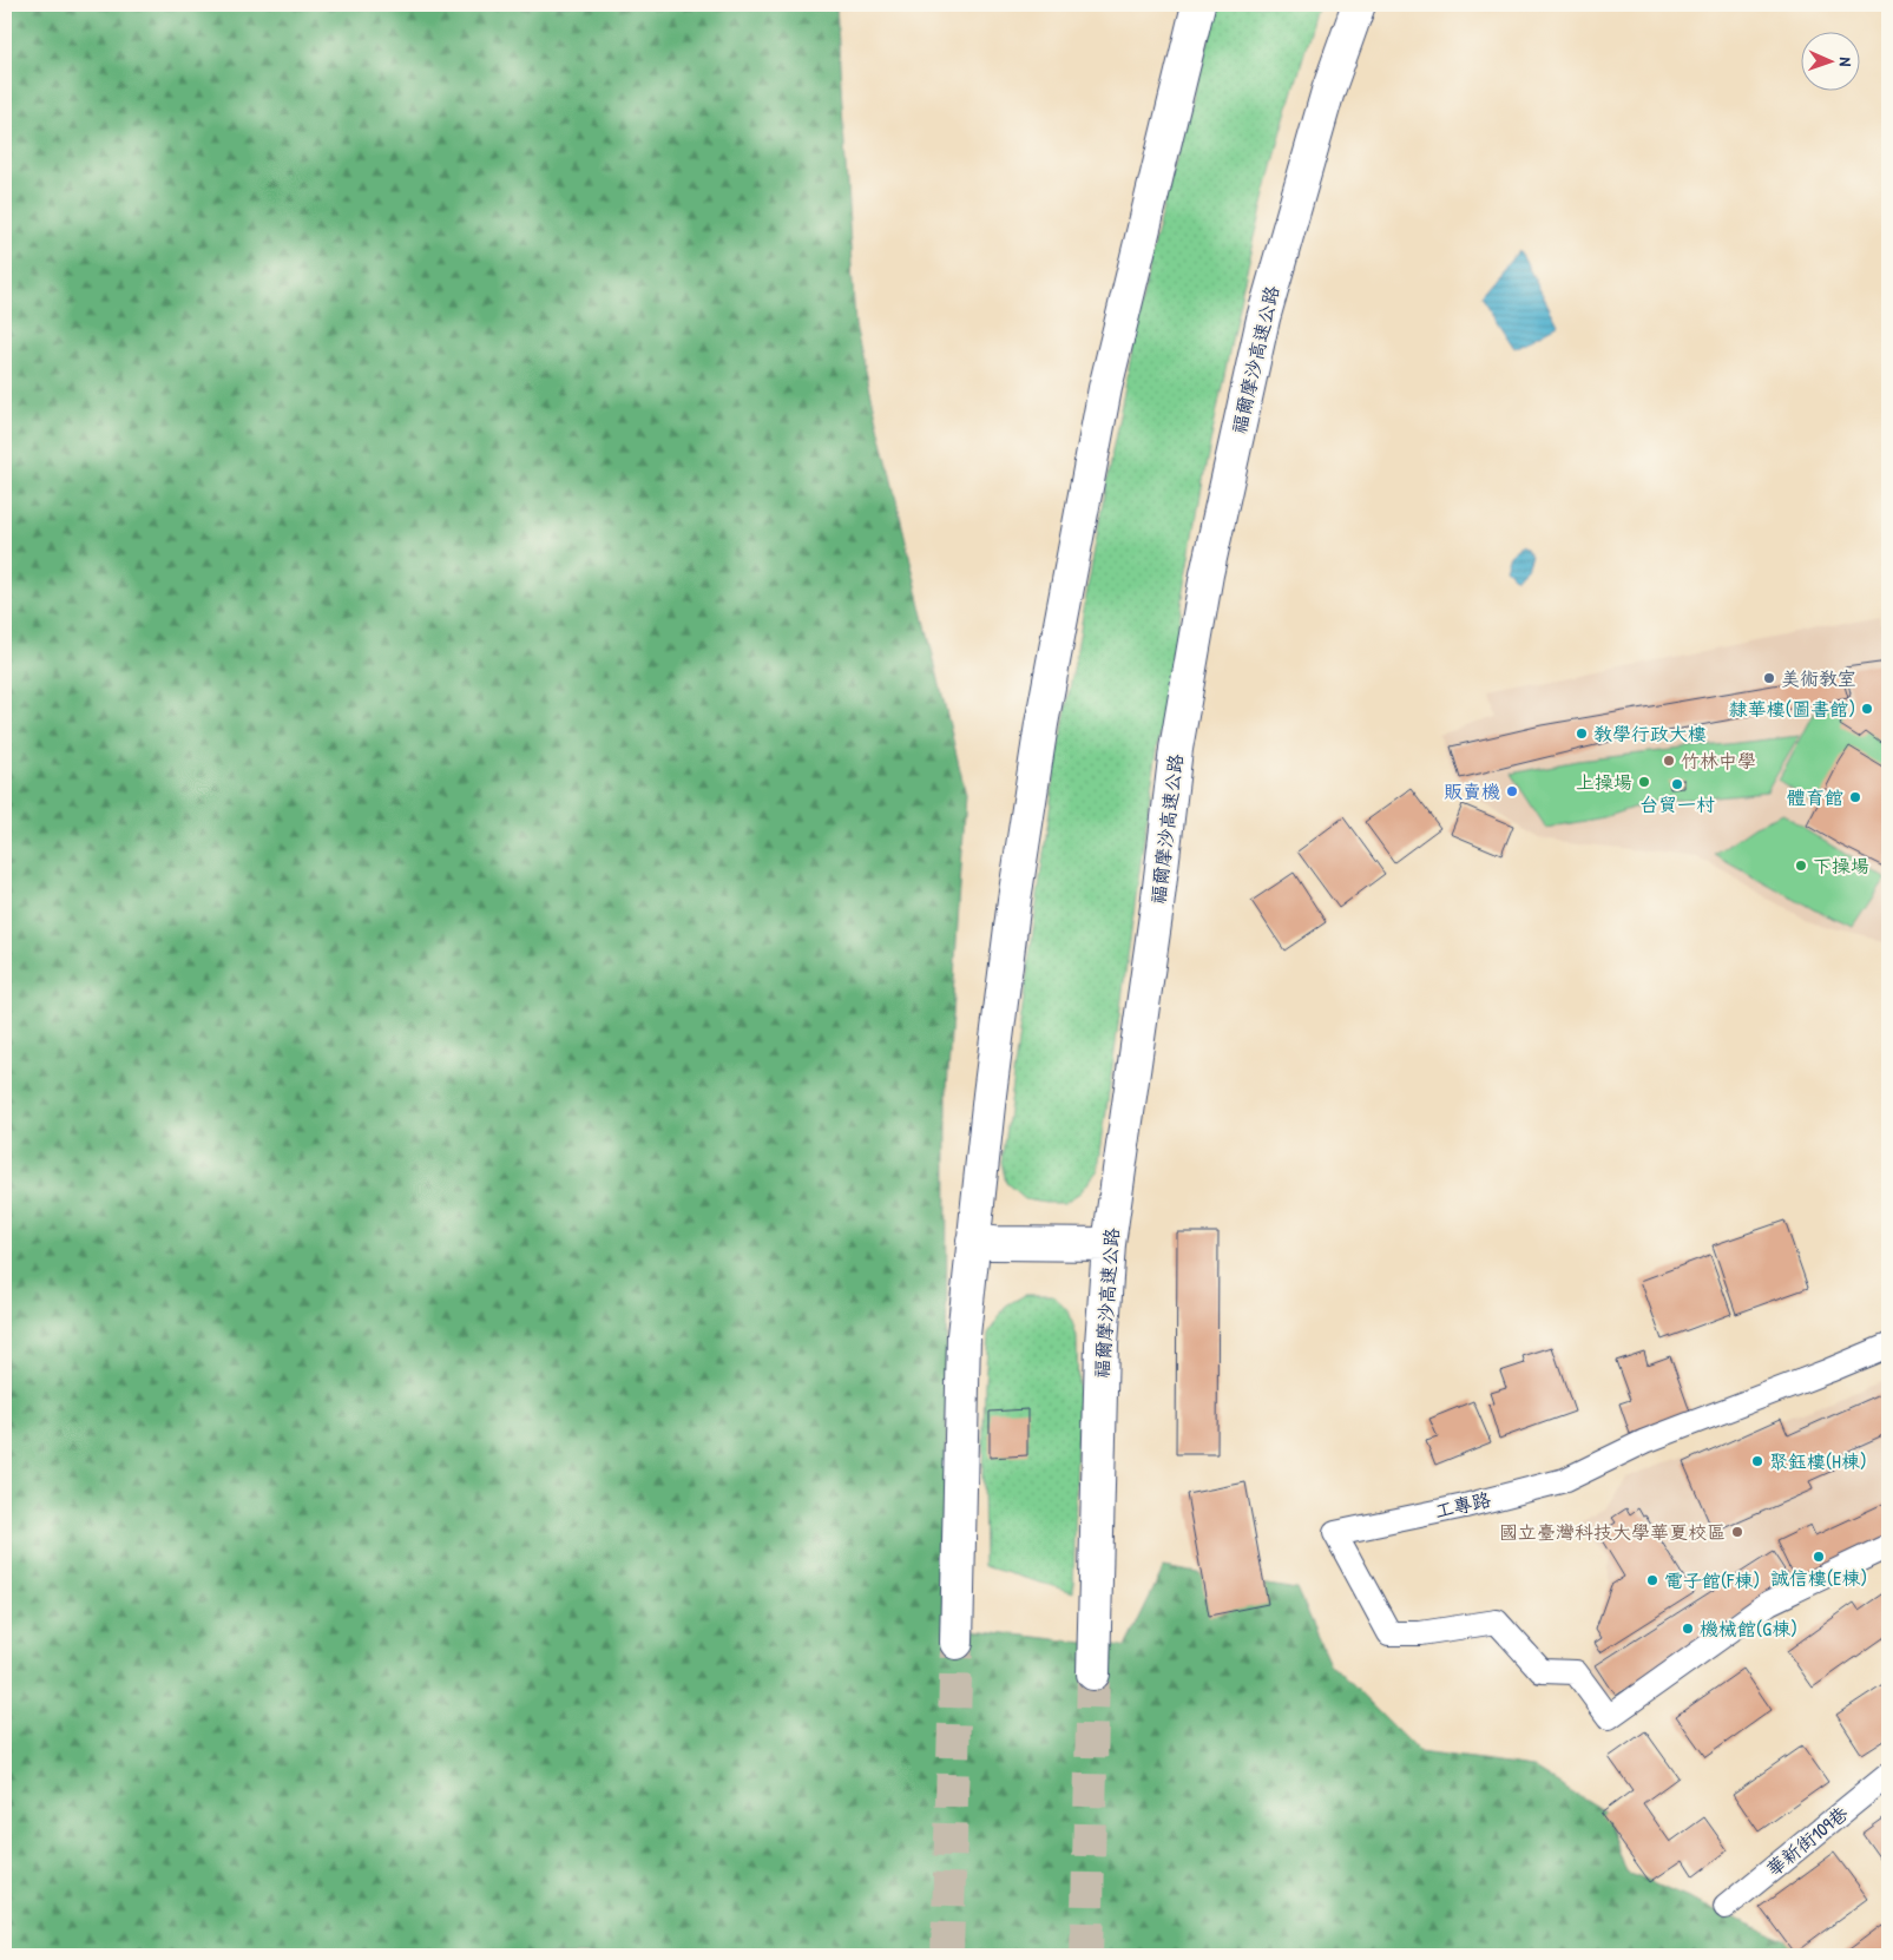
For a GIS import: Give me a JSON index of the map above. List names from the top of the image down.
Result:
{
  "streets": {
    "highway": ["福爾摩沙高速公路"],
    "street": ["工專路", "華新街109巷"]
  },
  "places": [
    "美術教室",
    "隸華樓(圖書館)",
    "教學行政大樓",
    "竹林中學",
    "上操場",
    "台貿一村",
    "販賣機",
    "體育館",
    "下操場",
    "聚鈺樓(H棟)",
    "國立臺灣科技大學華夏校區",
    "誠信樓(E棟)",
    "電子館(F棟)",
    "機械館(G棟)"
  ],
  "north": "right"
}
